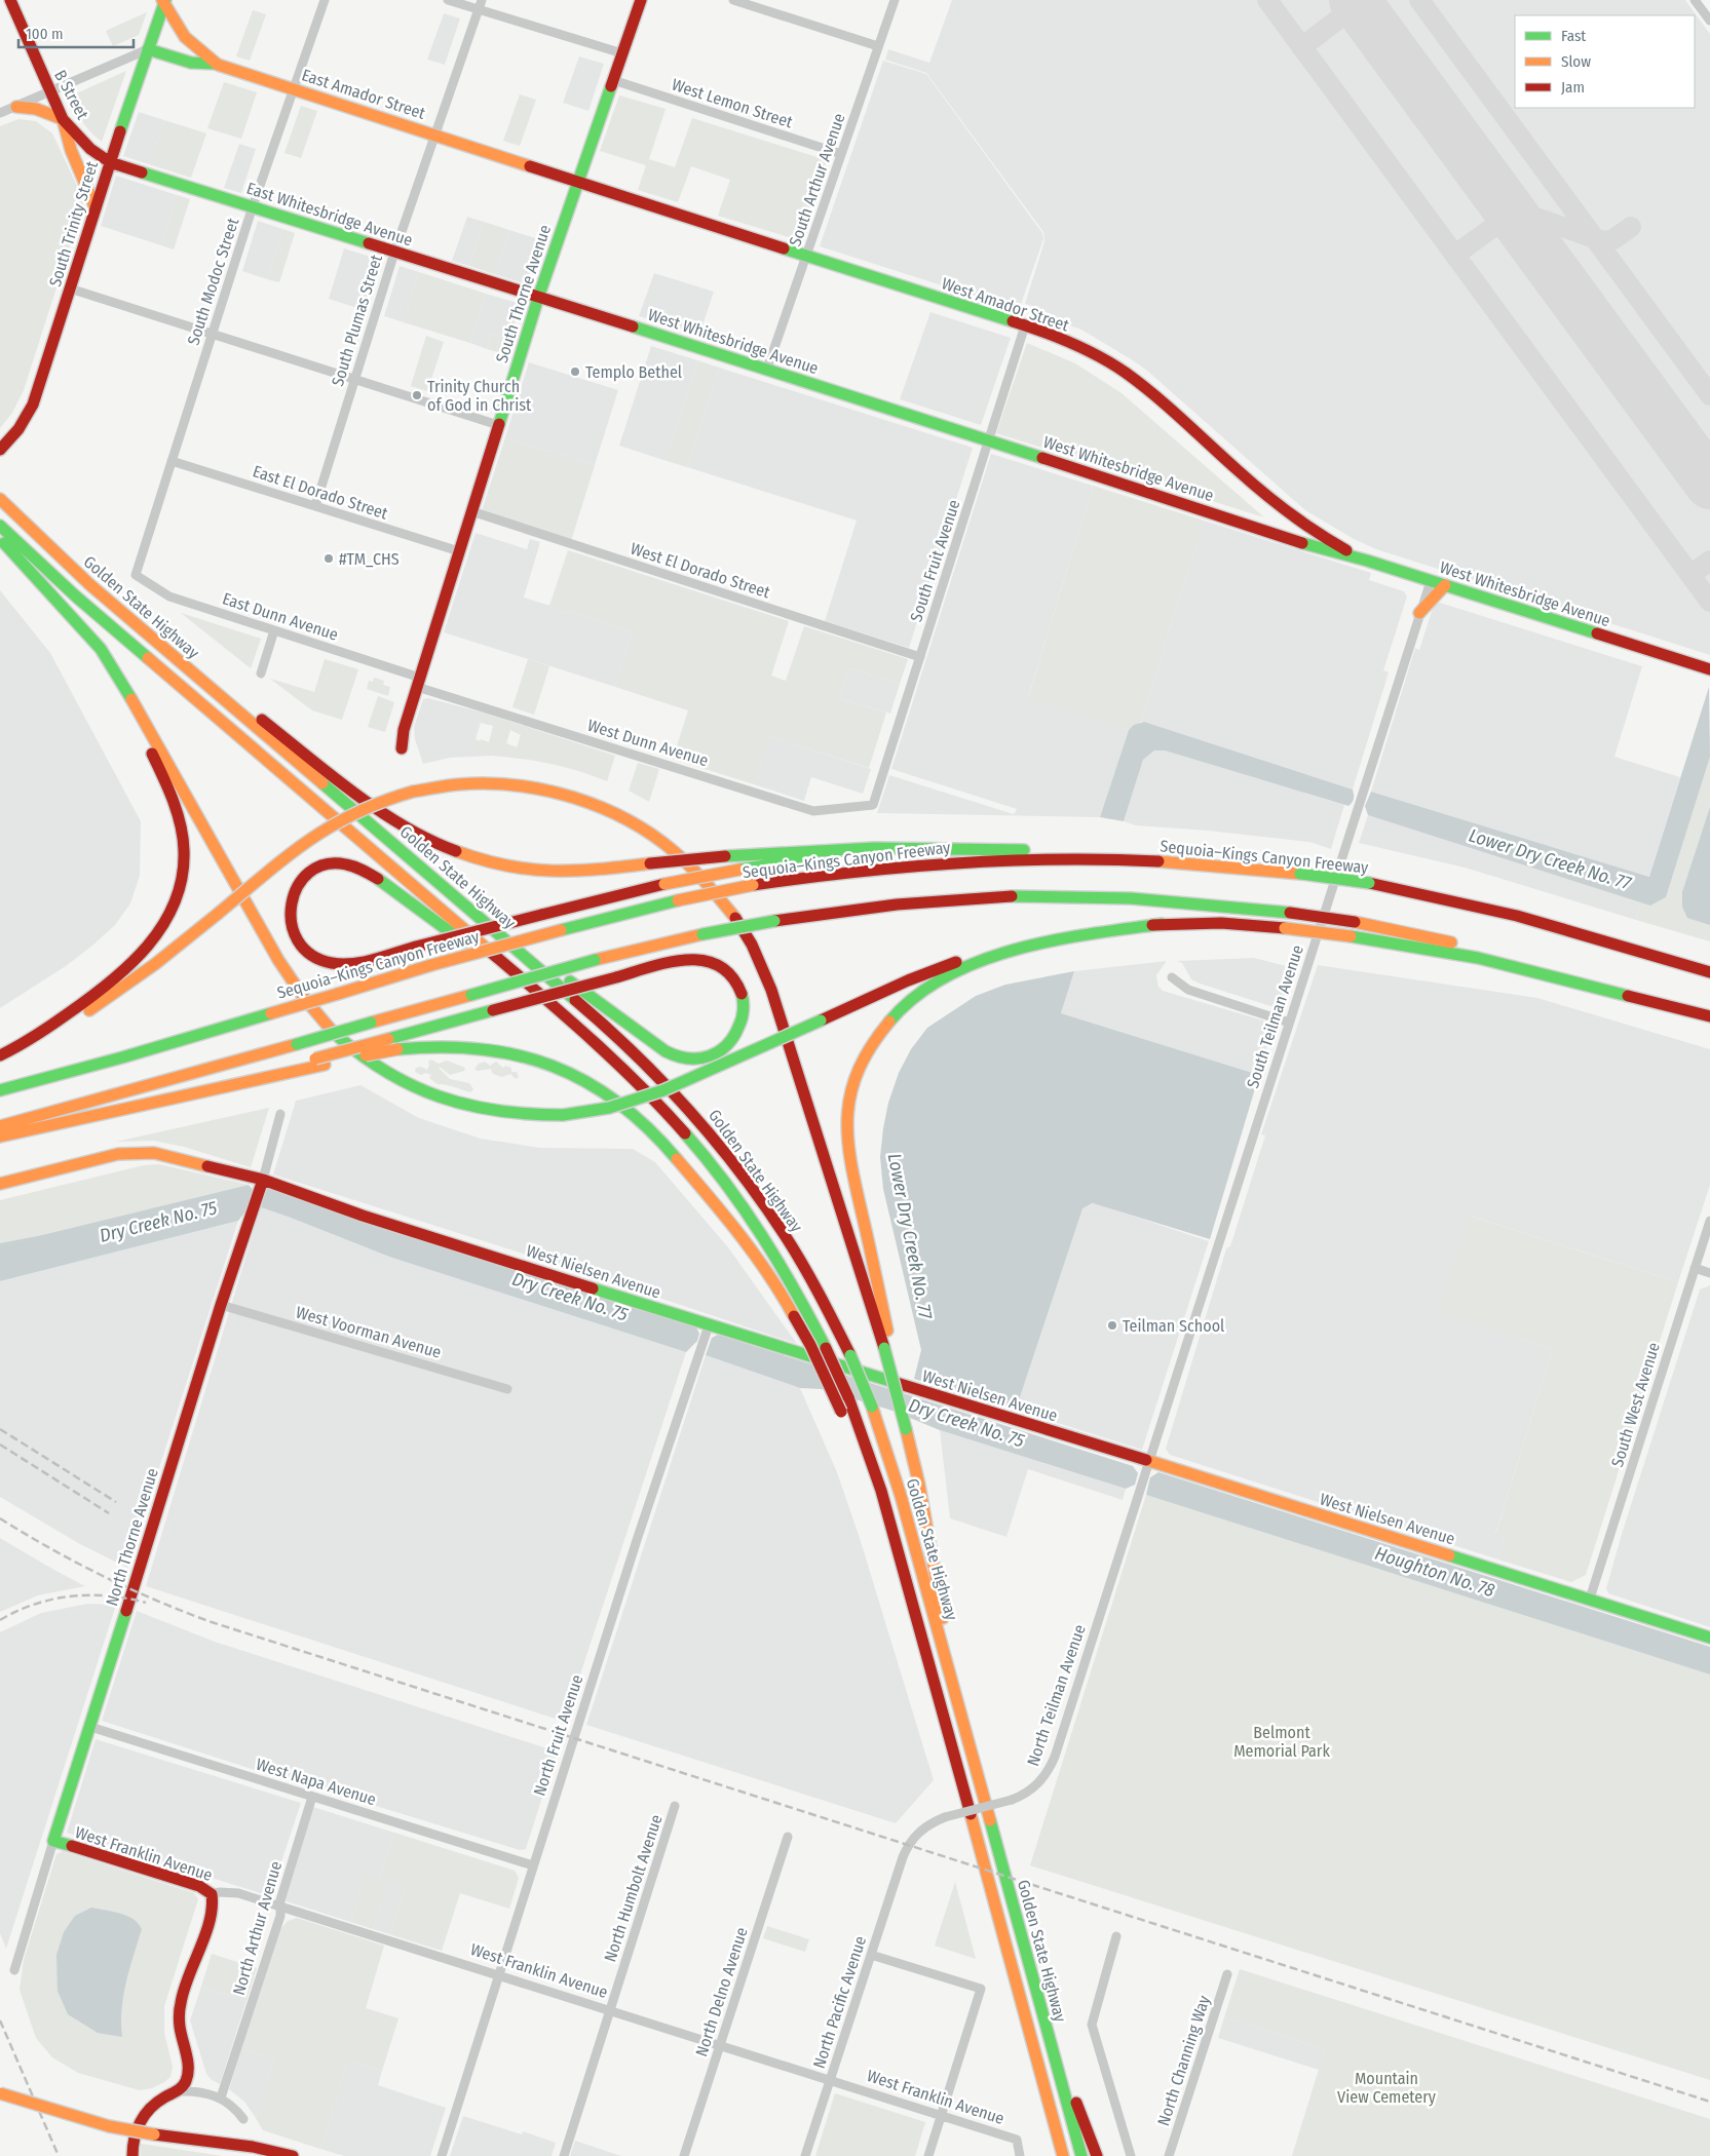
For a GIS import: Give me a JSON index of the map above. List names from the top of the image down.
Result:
{
  "streets": {
    "main road": [
      "East Amador Street",
      "B Street",
      "East Whitesbridge Avenue",
      "South Trinity Street",
      "South Thorne Avenue",
      "West Amador Street",
      "West Whitesbridge Avenue",
      "Golden State Highway",
      "Sequoia–Kings Canyon Freeway",
      "West Nielsen Avenue",
      "North Thorne Avenue",
      "West Franklin Avenue"
    ],
    "street": [
      "West Lemon Street",
      "South Arthur Avenue",
      "South Modoc Street",
      "South Plumas Street",
      "East El Dorado Street",
      "South Fruit Avenue",
      "West El Dorado Street",
      "East Dunn Avenue",
      "West Dunn Avenue",
      "South Teilman Avenue",
      "West Voorman Avenue",
      "South West Avenue",
      "North Teilman Avenue",
      "North Fruit Avenue",
      "West Napa Avenue",
      "North Humbolt Avenue",
      "North Arthur Avenue",
      "North Delno Avenue",
      "North Pacific Avenue",
      "North Channing Way"
    ]
  },
  "crossings": [
    ["East Amador Street", "South Trinity Street"],
    ["East Amador Street", "South Modoc Street"],
    ["East Amador Street", "South Thorne Avenue"],
    ["East Amador Street", "West Amador Street"],
    ["East Amador Street", "South Plumas Street"],
    ["B Street", "East Whitesbridge Avenue"],
    ["B Street", "South Trinity Street"],
    ["West Lemon Street", "South Arthur Avenue"],
    ["West Lemon Street", "South Thorne Avenue"],
    ["South Arthur Avenue", "West Amador Street"],
    ["South Arthur Avenue", "West Whitesbridge Avenue"],
    ["East Whitesbridge Avenue", "South Trinity Street"],
    ["East Whitesbridge Avenue", "South Modoc Street"],
    ["East Whitesbridge Avenue", "South Thorne Avenue"],
    ["East Whitesbridge Avenue", "South Plumas Street"],
    ["East Whitesbridge Avenue", "West Whitesbridge Avenue"],
    ["South Modoc Street", "East El Dorado Street"],
    ["South Modoc Street", "East Dunn Avenue"],
    ["South Thorne Avenue", "West Amador Street"],
    ["South Thorne Avenue", "West Whitesbridge Avenue"],
    ["South Thorne Avenue", "East El Dorado Street"],
    ["South Thorne Avenue", "West El Dorado Street"],
    ["South Thorne Avenue", "East Dunn Avenue"],
    ["South Thorne Avenue", "West Dunn Avenue"],
    ["West Amador Street", "West Whitesbridge Avenue"],
    ["West Amador Street", "South Fruit Avenue"],
    ["South Plumas Street", "East El Dorado Street"],
    ["West Whitesbridge Avenue", "South Fruit Avenue"],
    ["West Whitesbridge Avenue", "South Teilman Avenue"],
    ["South Fruit Avenue", "West El Dorado Street"],
    ["South Fruit Avenue", "West Dunn Avenue"],
    ["East Dunn Avenue", "West Dunn Avenue"],
    ["South Teilman Avenue", "West Nielsen Avenue"],
    ["South Teilman Avenue", "North Teilman Avenue"],
    ["West Nielsen Avenue", "South West Avenue"],
    ["West Nielsen Avenue", "North Thorne Avenue"],
    ["West Nielsen Avenue", "North Teilman Avenue"],
    ["West Nielsen Avenue", "North Fruit Avenue"],
    ["West Voorman Avenue", "North Thorne Avenue"],
    ["North Thorne Avenue", "West Napa Avenue"],
    ["North Thorne Avenue", "West Franklin Avenue"],
    ["North Teilman Avenue", "North Pacific Avenue"],
    ["North Fruit Avenue", "West Napa Avenue"],
    ["North Fruit Avenue", "West Franklin Avenue"],
    ["West Napa Avenue", "North Arthur Avenue"],
    ["West Franklin Avenue", "North Humbolt Avenue"],
    ["West Franklin Avenue", "North Arthur Avenue"],
    ["West Franklin Avenue", "North Delno Avenue"],
    ["West Franklin Avenue", "North Pacific Avenue"]
  ],
  "water": ["Lower Dry Creek No. 77", "Dry Creek No. 75", "Houghton No. 78"],
  "parks": ["Belmont Memorial Park", "Mountain View Cemetery"],
  "places": [
    "Templo Bethel",
    "Trinity Church of God in Christ",
    "#TM_CHS",
    "Teilman School"
  ],
  "legend": ["Fast", "Slow", "Jam"],
  "scale_bar": "100 m"
}
